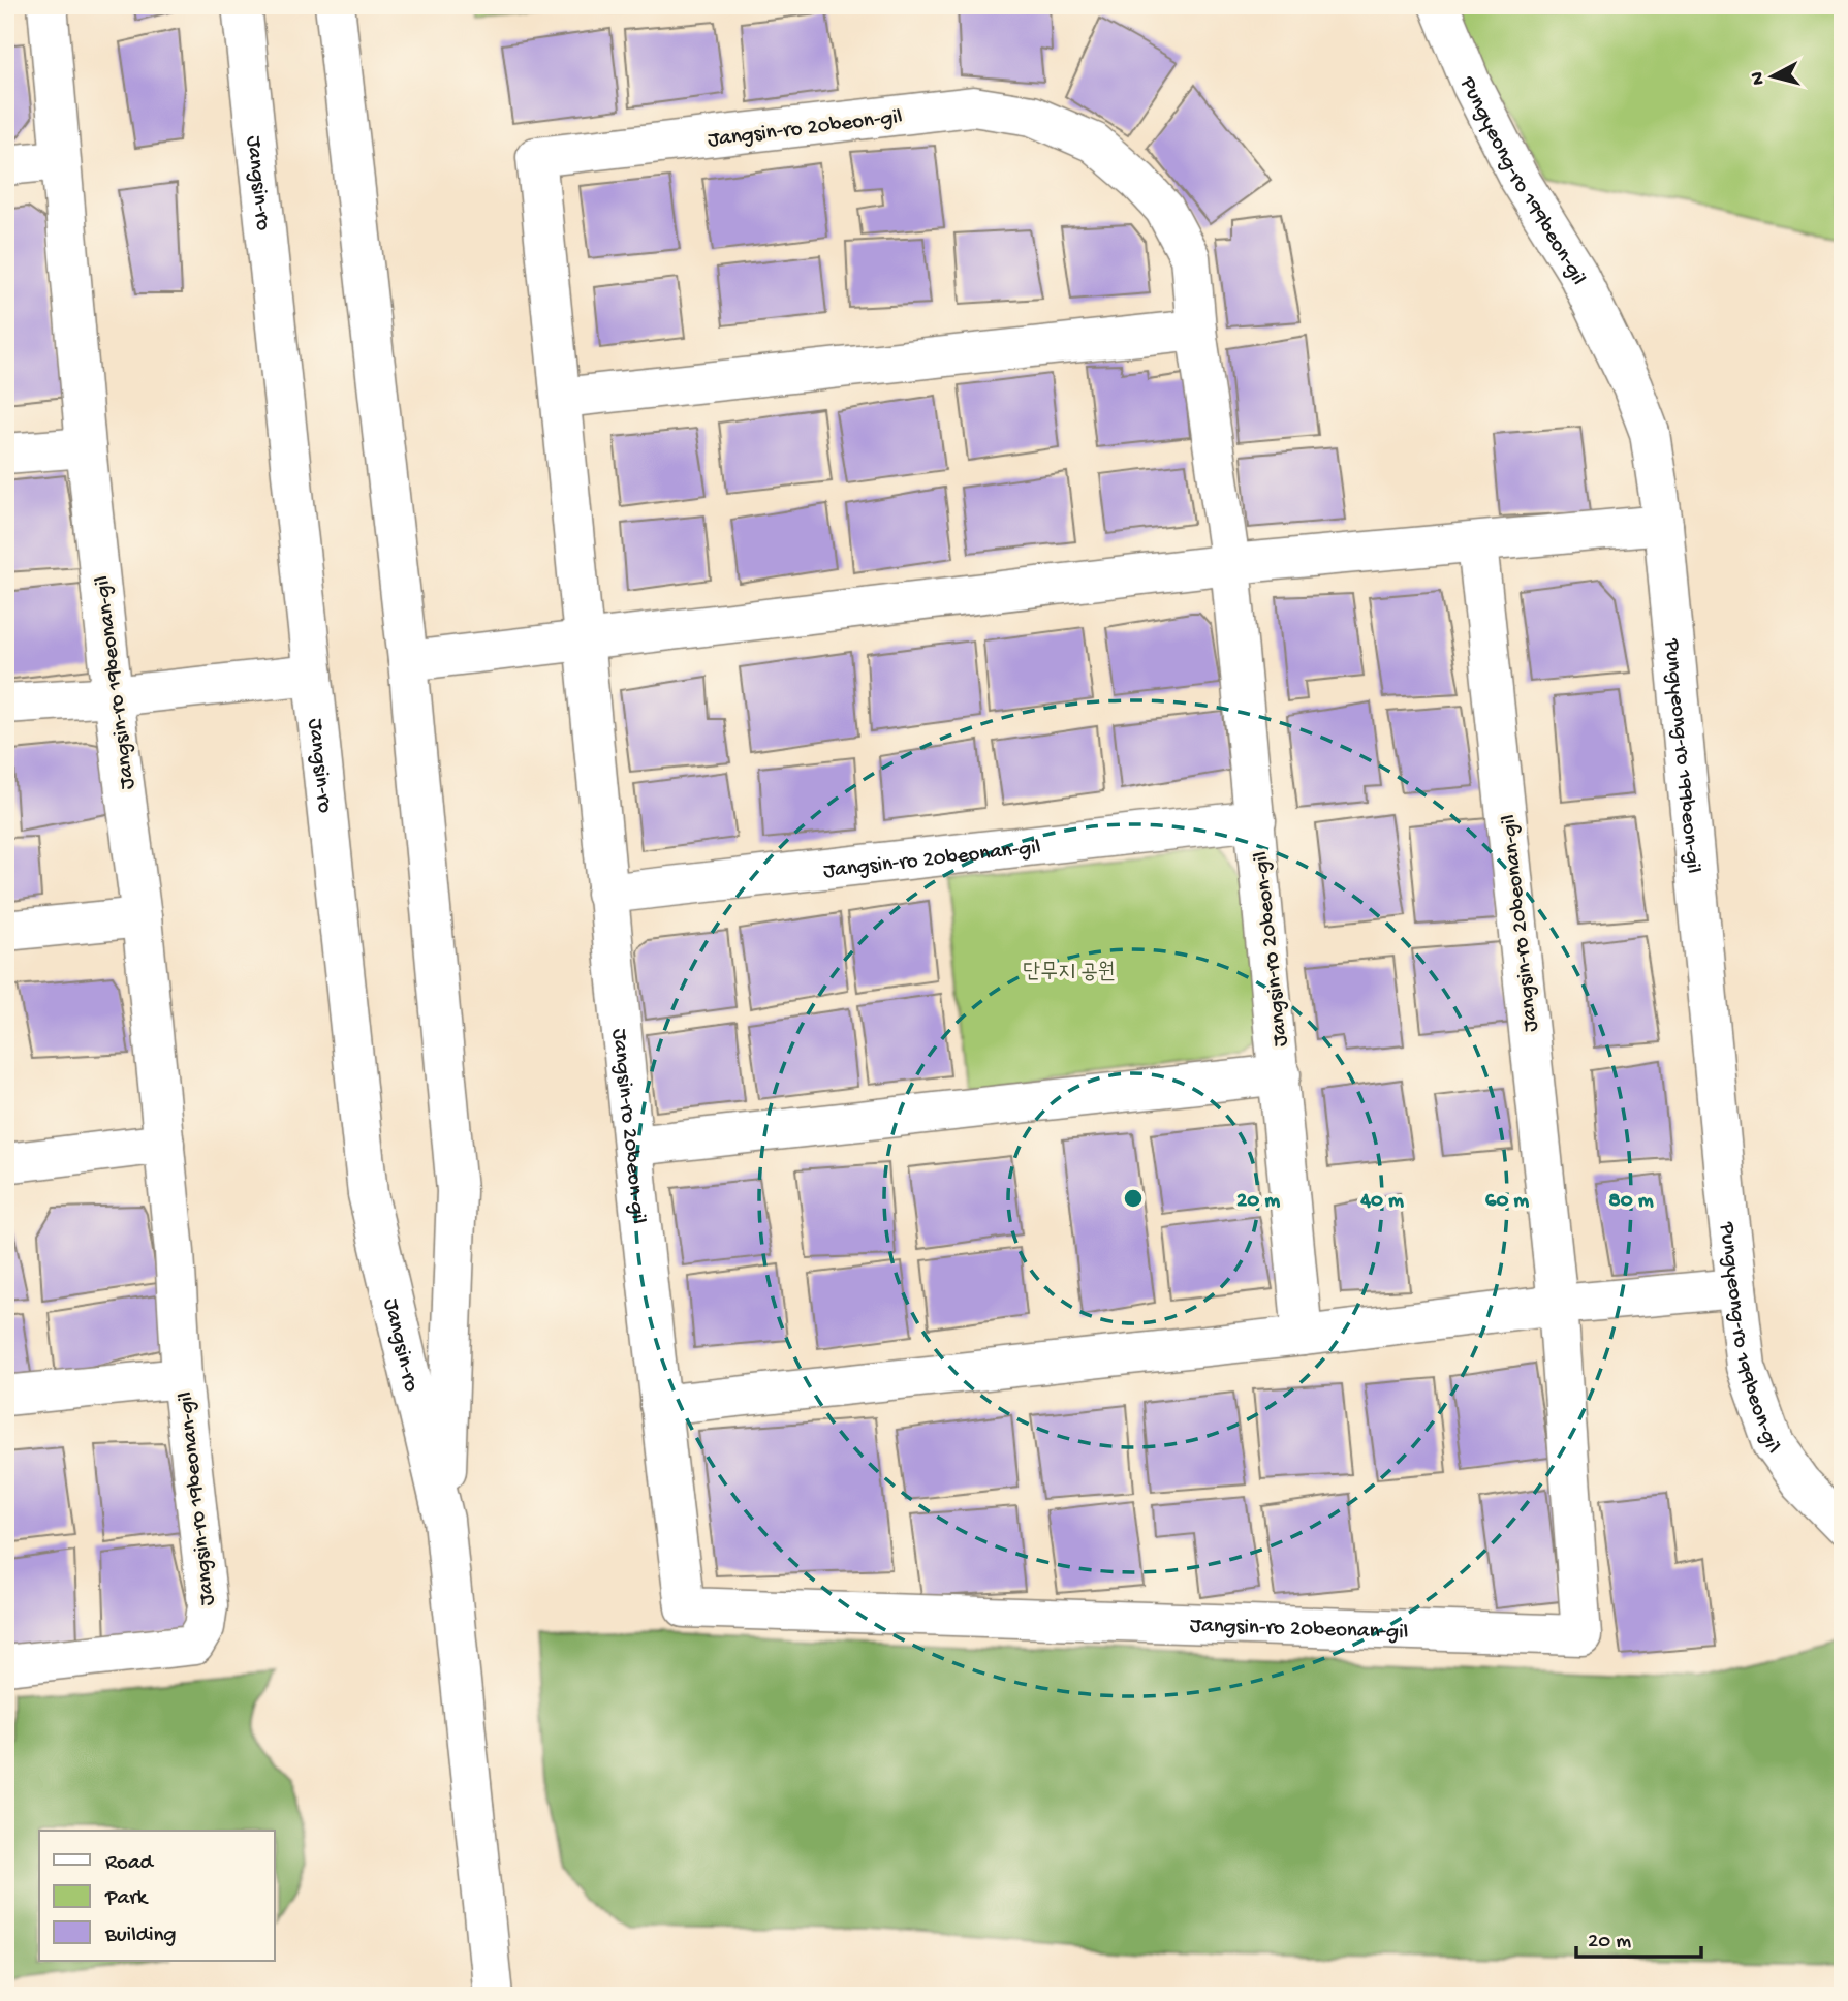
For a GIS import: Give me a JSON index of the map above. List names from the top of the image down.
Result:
{
  "streets": {
    "street": [
      "Jangsin-ro 20beon-gil",
      "Pungyeong-ro 199beon-gil",
      "Jangsin-ro",
      "Jangsin-ro 19beonan-gil",
      "Jangsin-ro 20beonan-gil"
    ]
  },
  "crossings": [
    ["Jangsin-ro 20beon-gil", "Jangsin-ro 20beonan-gil"]
  ],
  "parks": ["단무지 공원"],
  "legend": ["Road", "Park", "Building"],
  "scale_bar": "20 m",
  "north": "left",
  "rings": [
    "20 m",
    "40 m",
    "60 m",
    "80 m"
  ]
}
